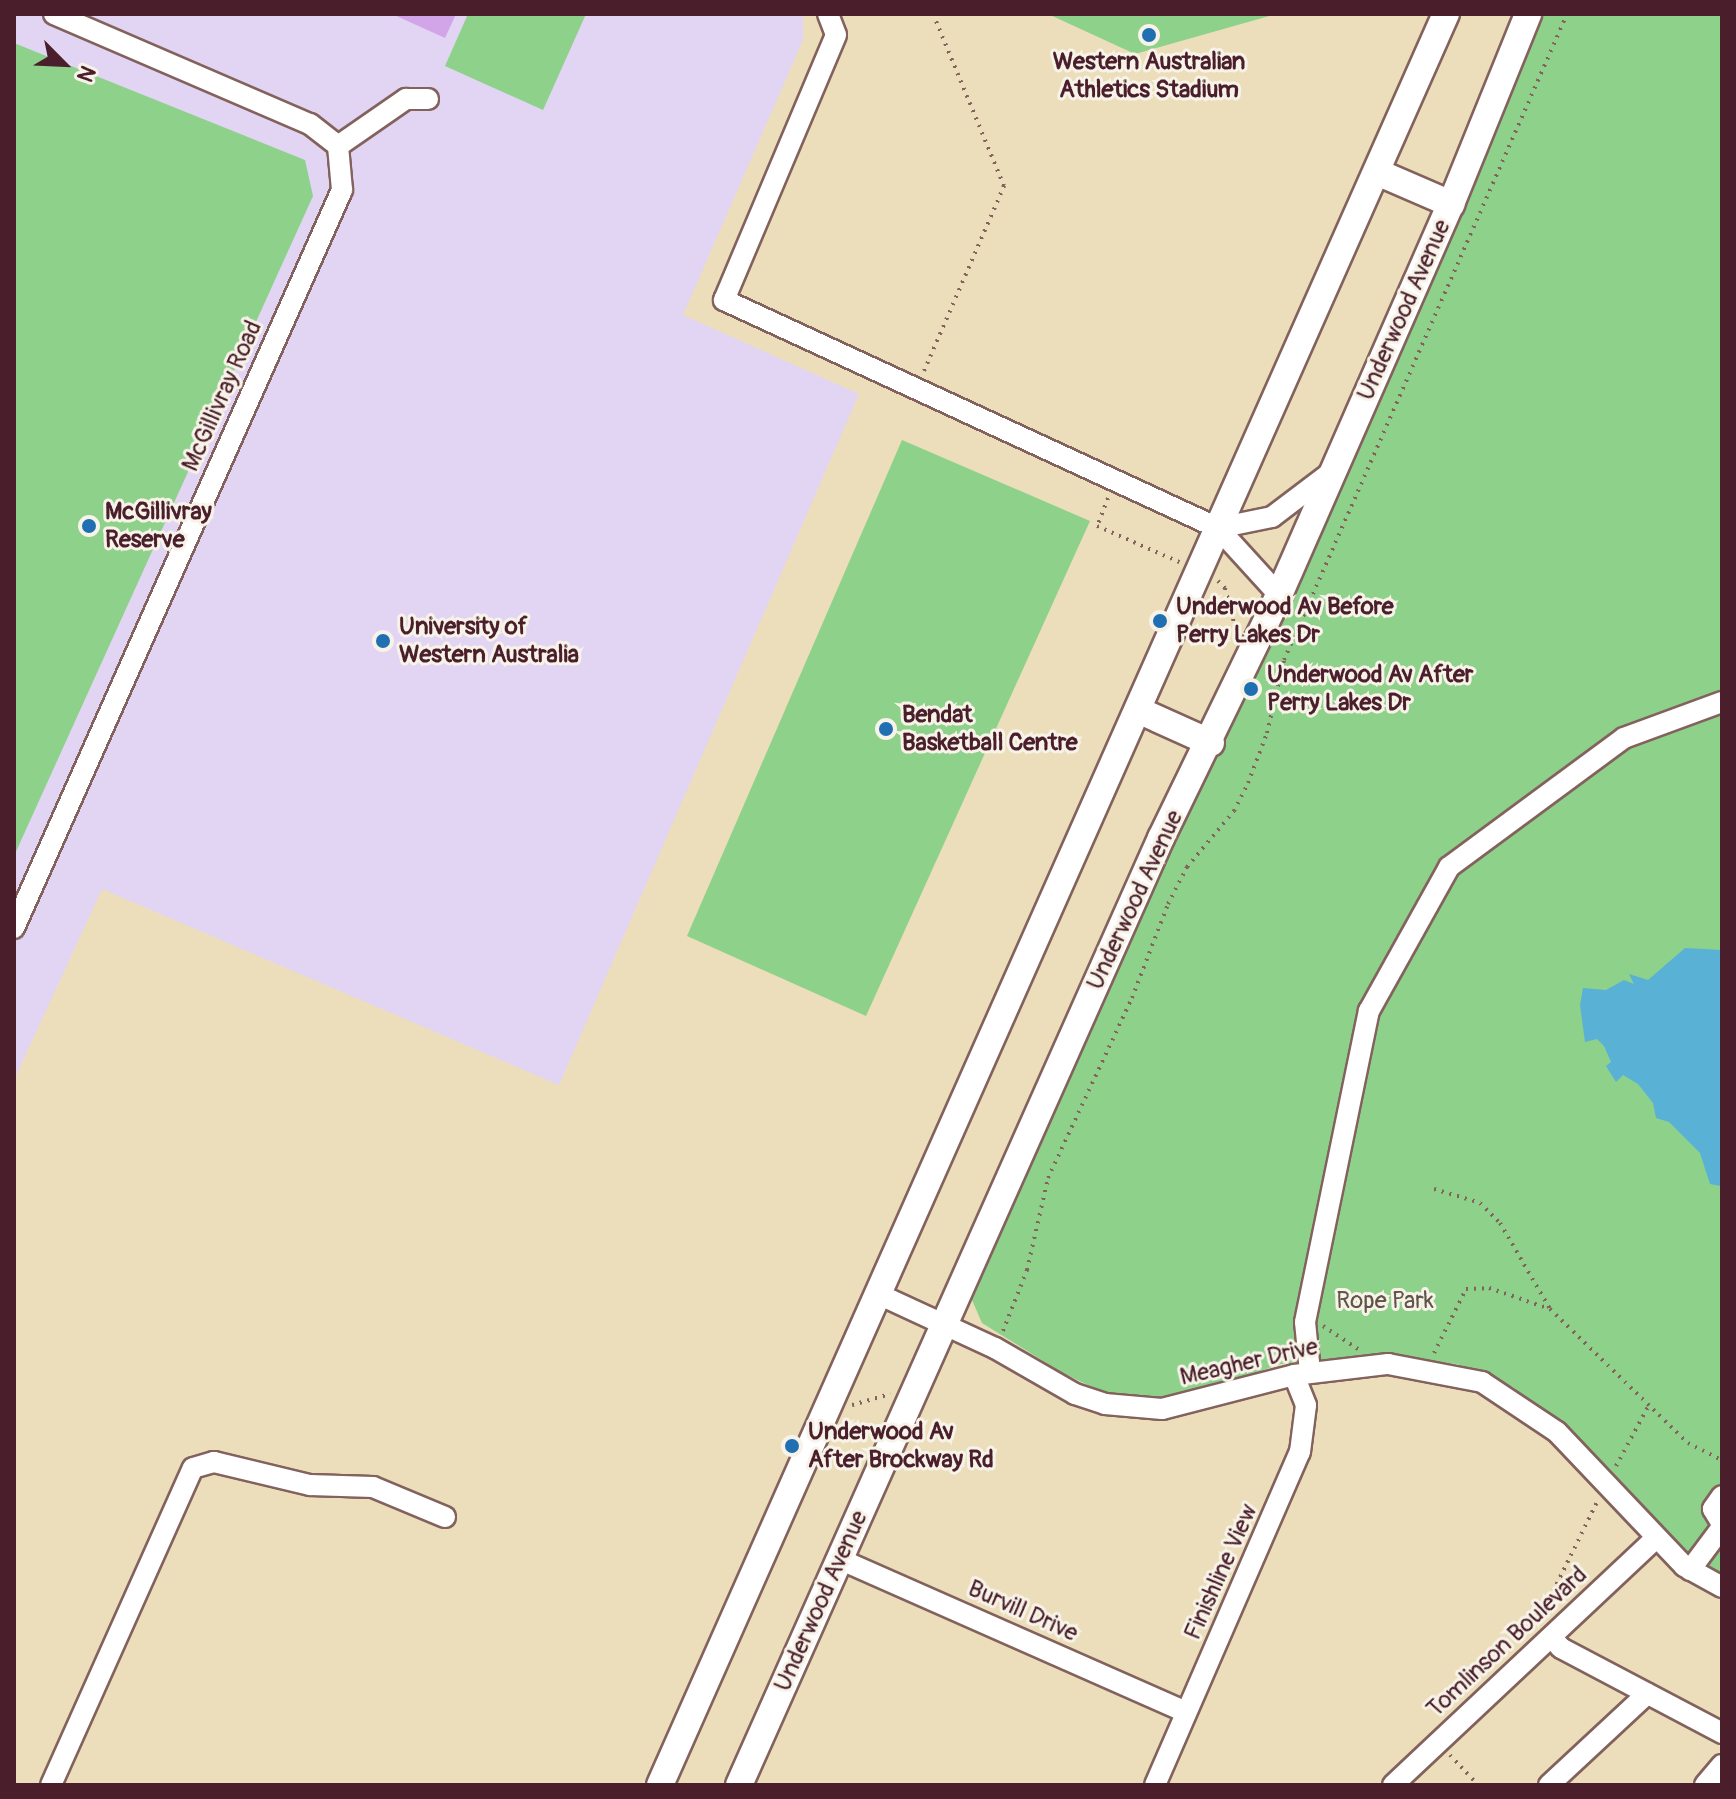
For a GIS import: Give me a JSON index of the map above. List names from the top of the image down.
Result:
{
  "streets": {
    "main road": ["Underwood Avenue"],
    "street": [
      "McGillivray Road",
      "Meagher Drive",
      "Finishline View",
      "Burvill Drive",
      "Tomlinson Boulevard"
    ]
  },
  "crossings": [
    ["Underwood Avenue", "Meagher Drive"],
    ["Underwood Avenue", "Burvill Drive"],
    ["Meagher Drive", "Finishline View"],
    ["Meagher Drive", "Tomlinson Boulevard"],
    ["Finishline View", "Burvill Drive"]
  ],
  "parks": ["Rope Park"],
  "places": [
    "Western Australian Athletics Stadium",
    "McGillivray Reserve",
    "Underwood Av Before Perry Lakes Dr",
    "University of Western Australia",
    "Underwood Av After Perry Lakes Dr",
    "Bendat Basketball Centre",
    "Underwood Av After Brockway Rd"
  ],
  "north": "bottom right"
}
